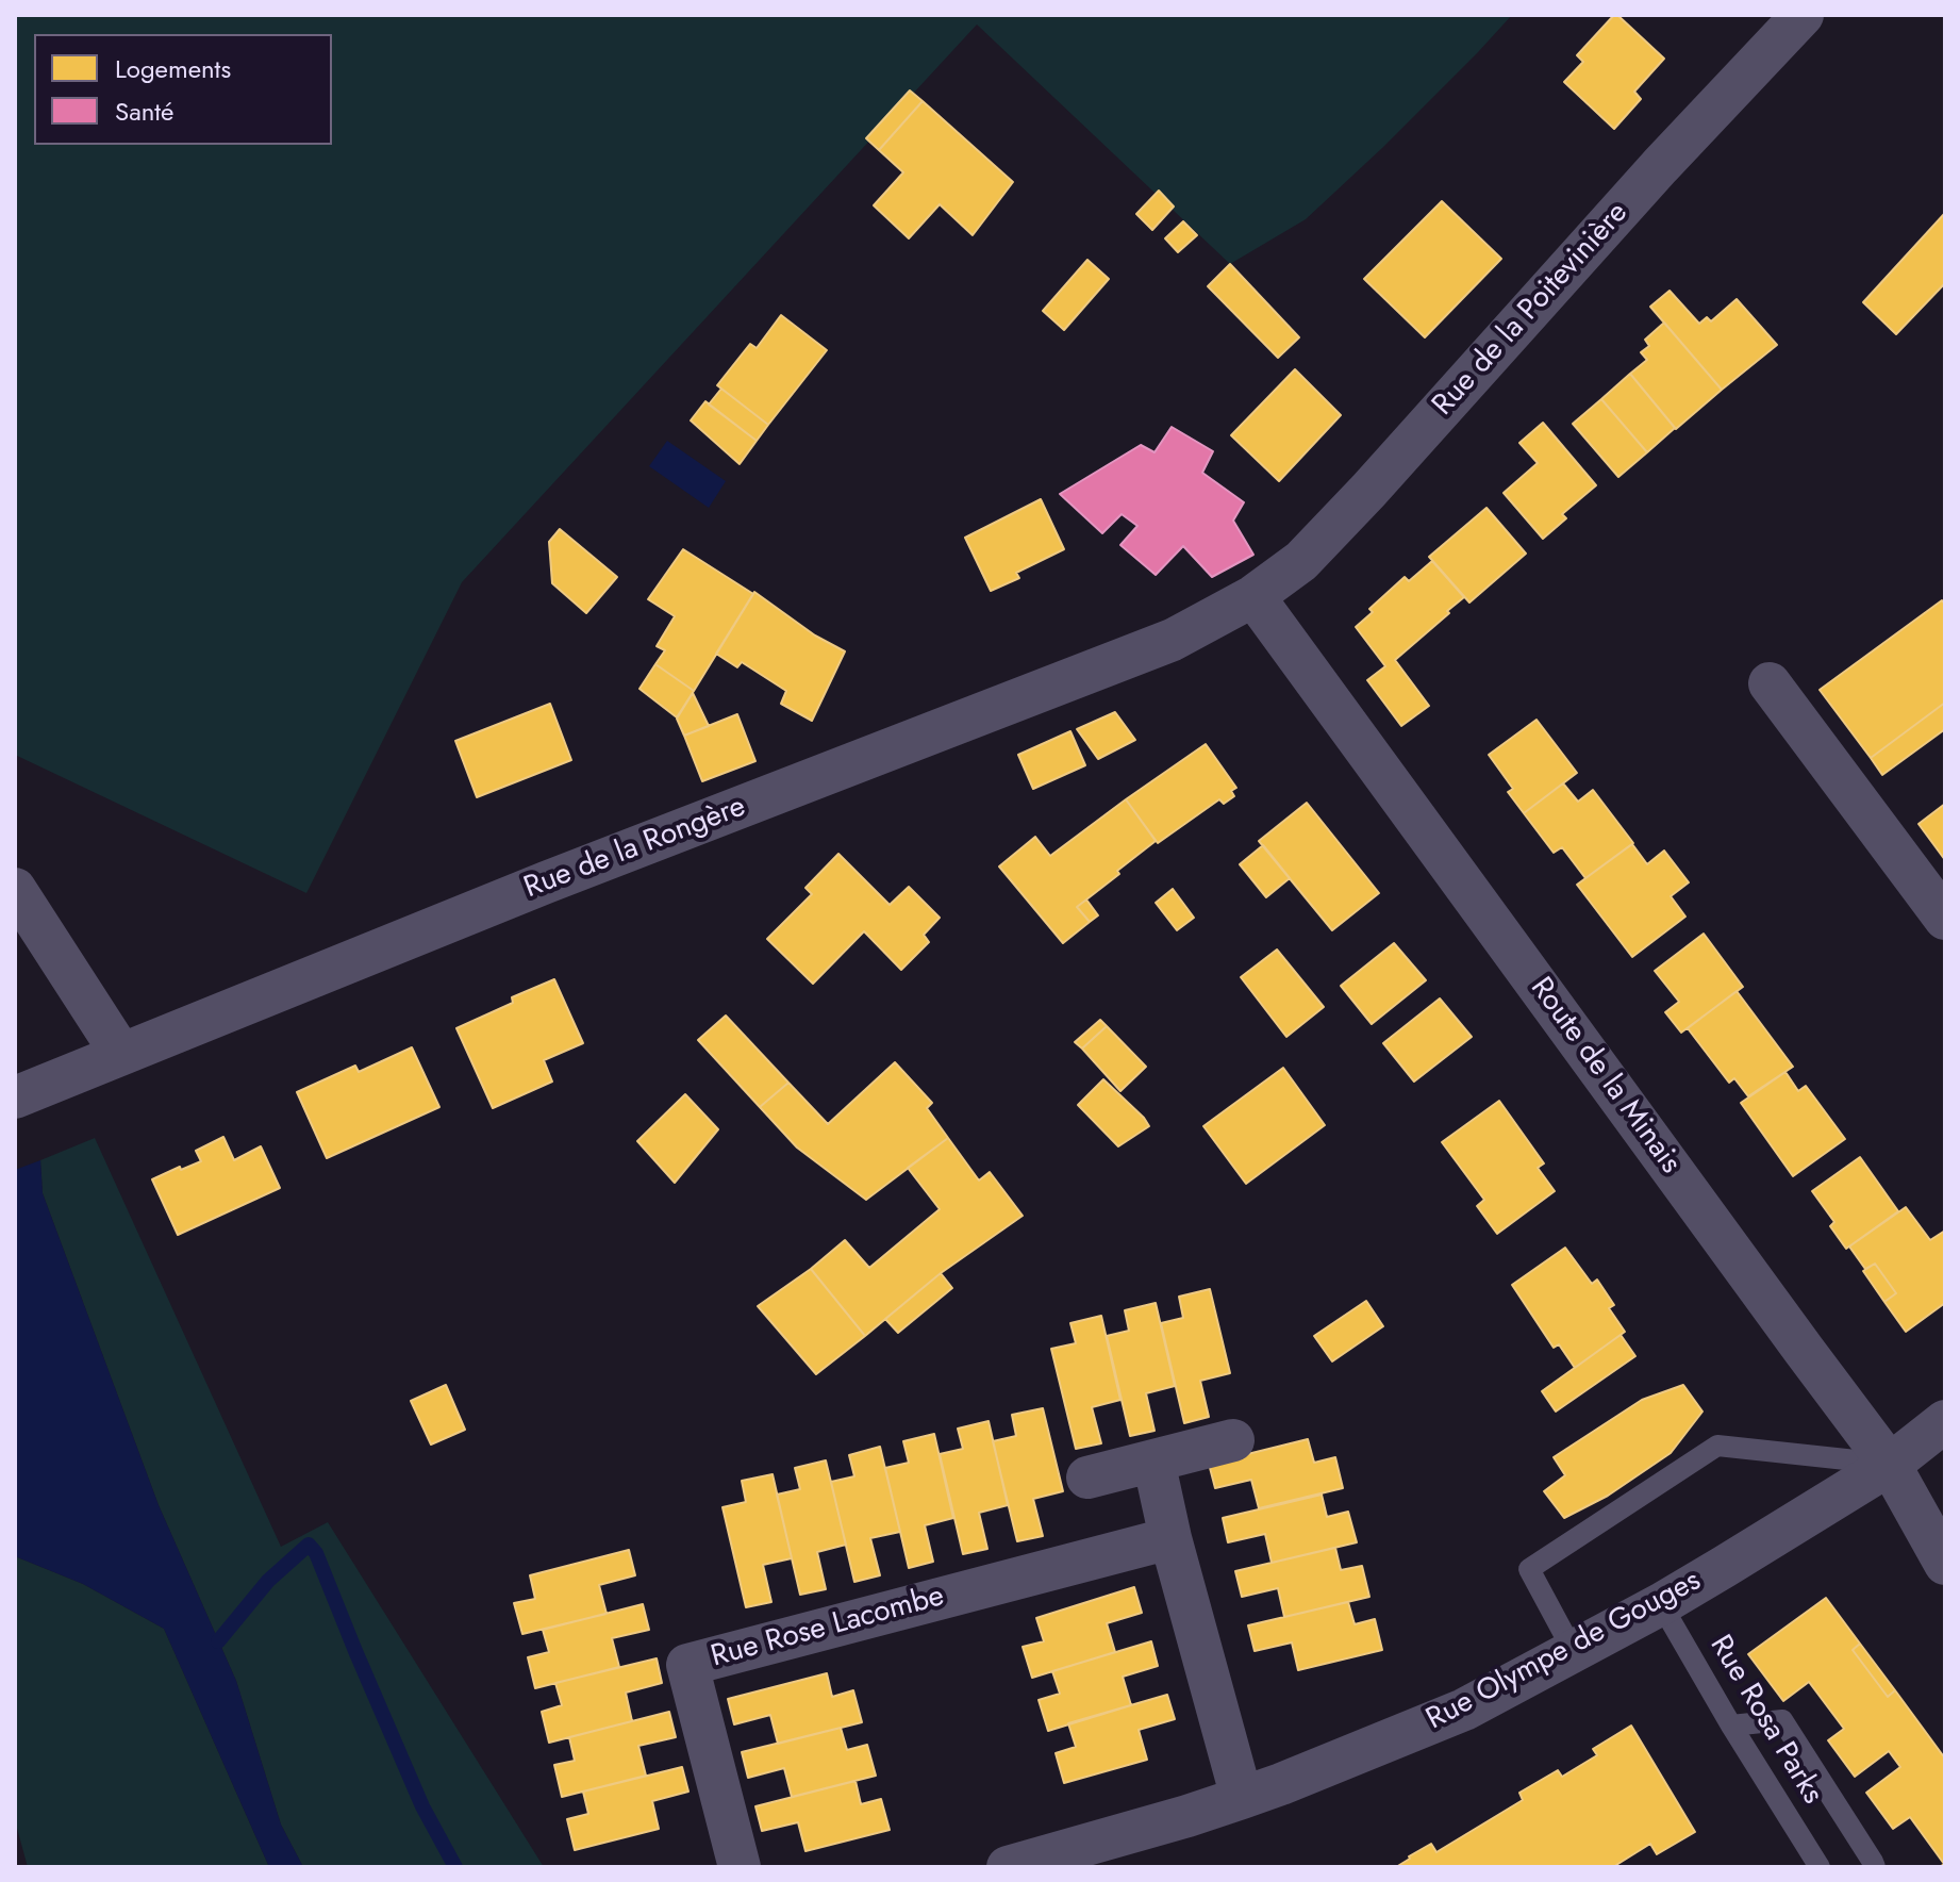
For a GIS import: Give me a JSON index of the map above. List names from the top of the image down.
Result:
{
  "streets": {
    "street": [
      "Rue de la Poitevinière",
      "Rue de la Rongère",
      "Route de la Minais",
      "Rue Rose Lacombe",
      "Rue Olympe de Gouges"
    ],
    "lane": ["Rue Rosa Parks"]
  },
  "crossings": [
    ["Rue de la Poitevinière", "Rue de la Rongère"],
    ["Rue de la Poitevinière", "Route de la Minais"],
    ["Rue de la Rongère", "Route de la Minais"],
    ["Route de la Minais", "Rue Olympe de Gouges"],
    ["Rue Olympe de Gouges", "Rue Rosa Parks"]
  ],
  "legend": ["Logements", "Santé"]
}
